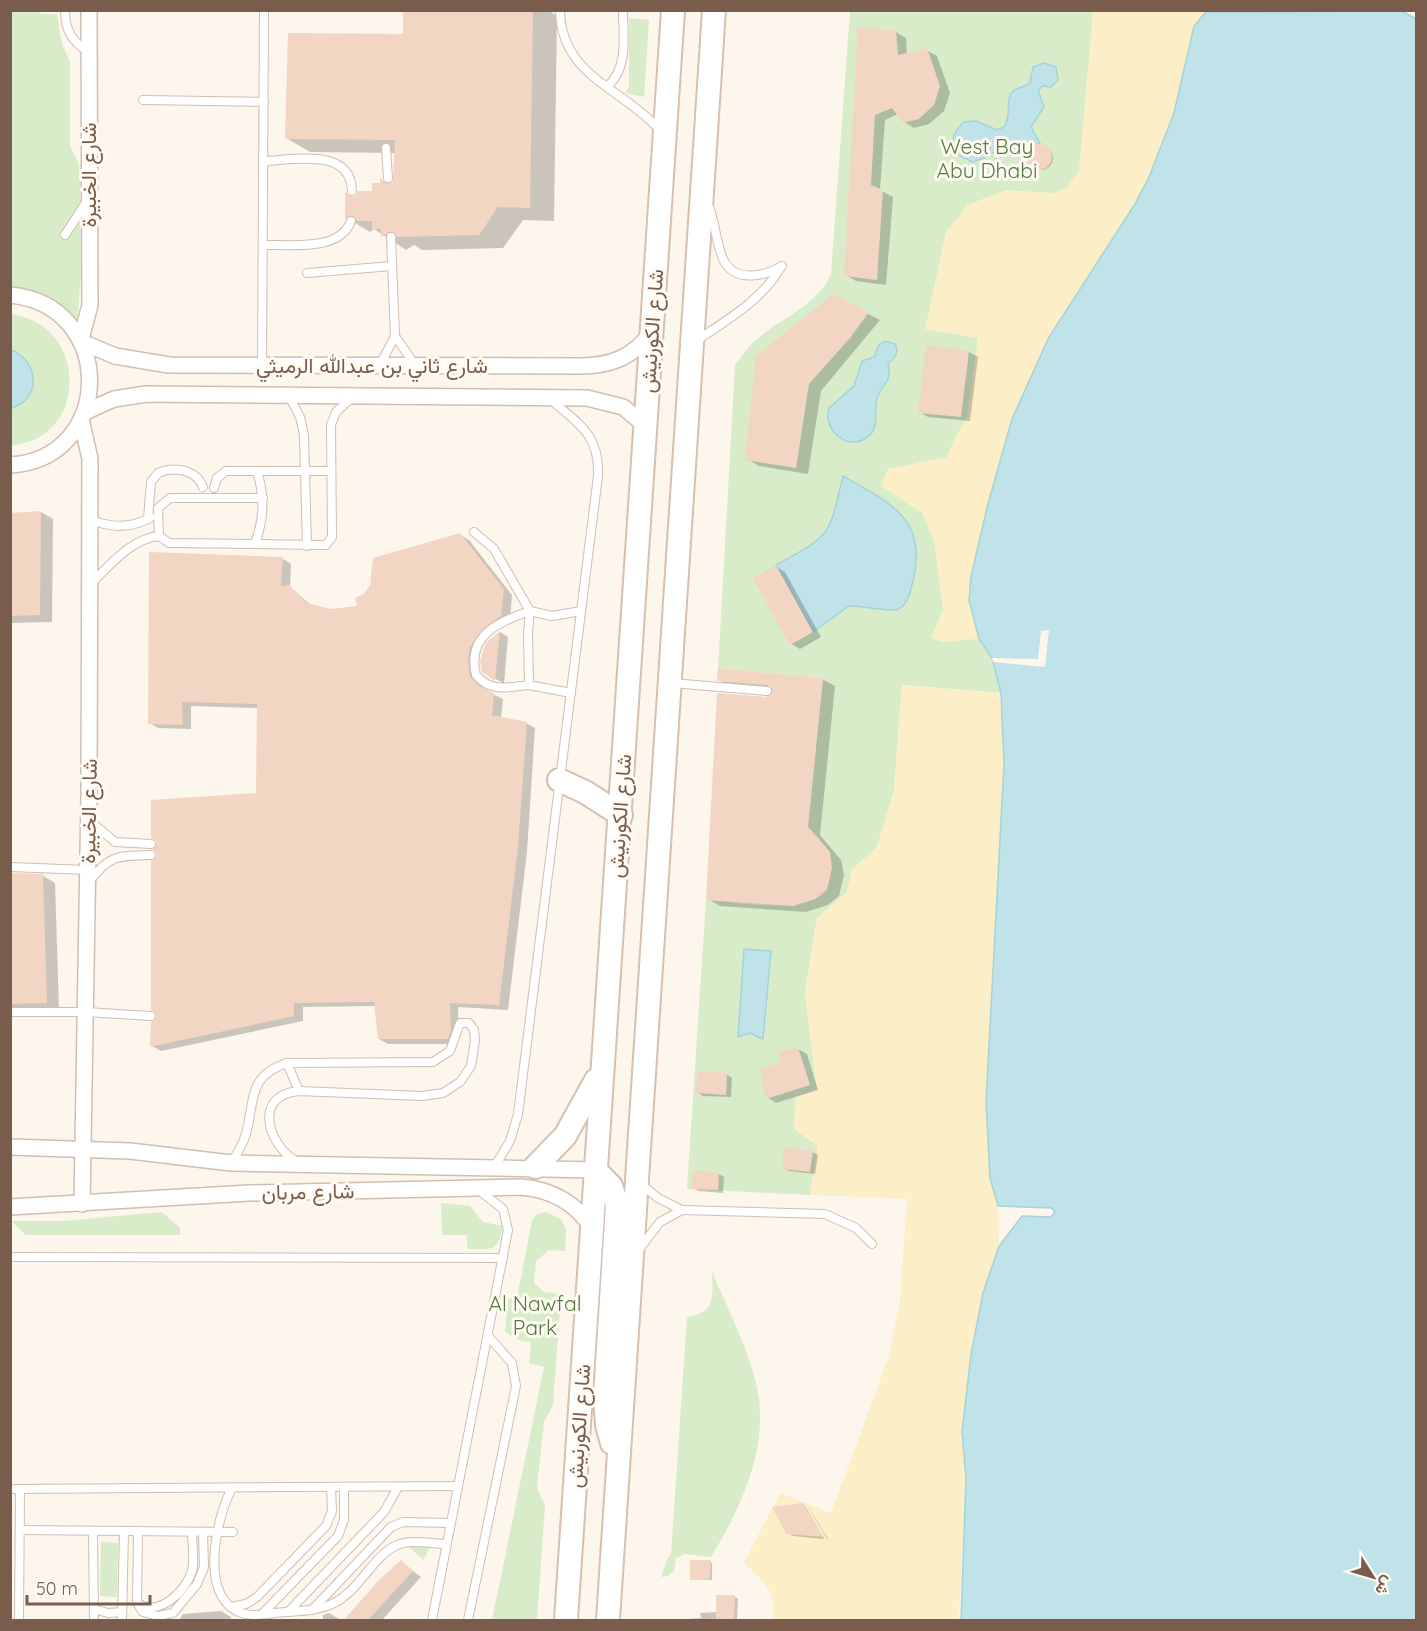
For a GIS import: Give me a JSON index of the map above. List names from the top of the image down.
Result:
{
  "streets": {
    "main road": ["شارع الكورنيش"],
    "street": ["شارع الخبيرة", "شارع ثاني بن عبدالله الرميثي", "شارع مربان"]
  },
  "crossings": [
    ["شارع الخبيرة", "شارع ثاني بن عبدالله الرميثي"],
    ["شارع الخبيرة", "شارع مربان"],
    ["شارع الكورنيش", "شارع ثاني بن عبدالله الرميثي"],
    ["شارع الكورنيش", "شارع مربان"]
  ],
  "parks": ["West Bay Abu Dhabi", "Al Nawfal Park"],
  "scale_bar": "50 m",
  "north": "bottom right"
}
